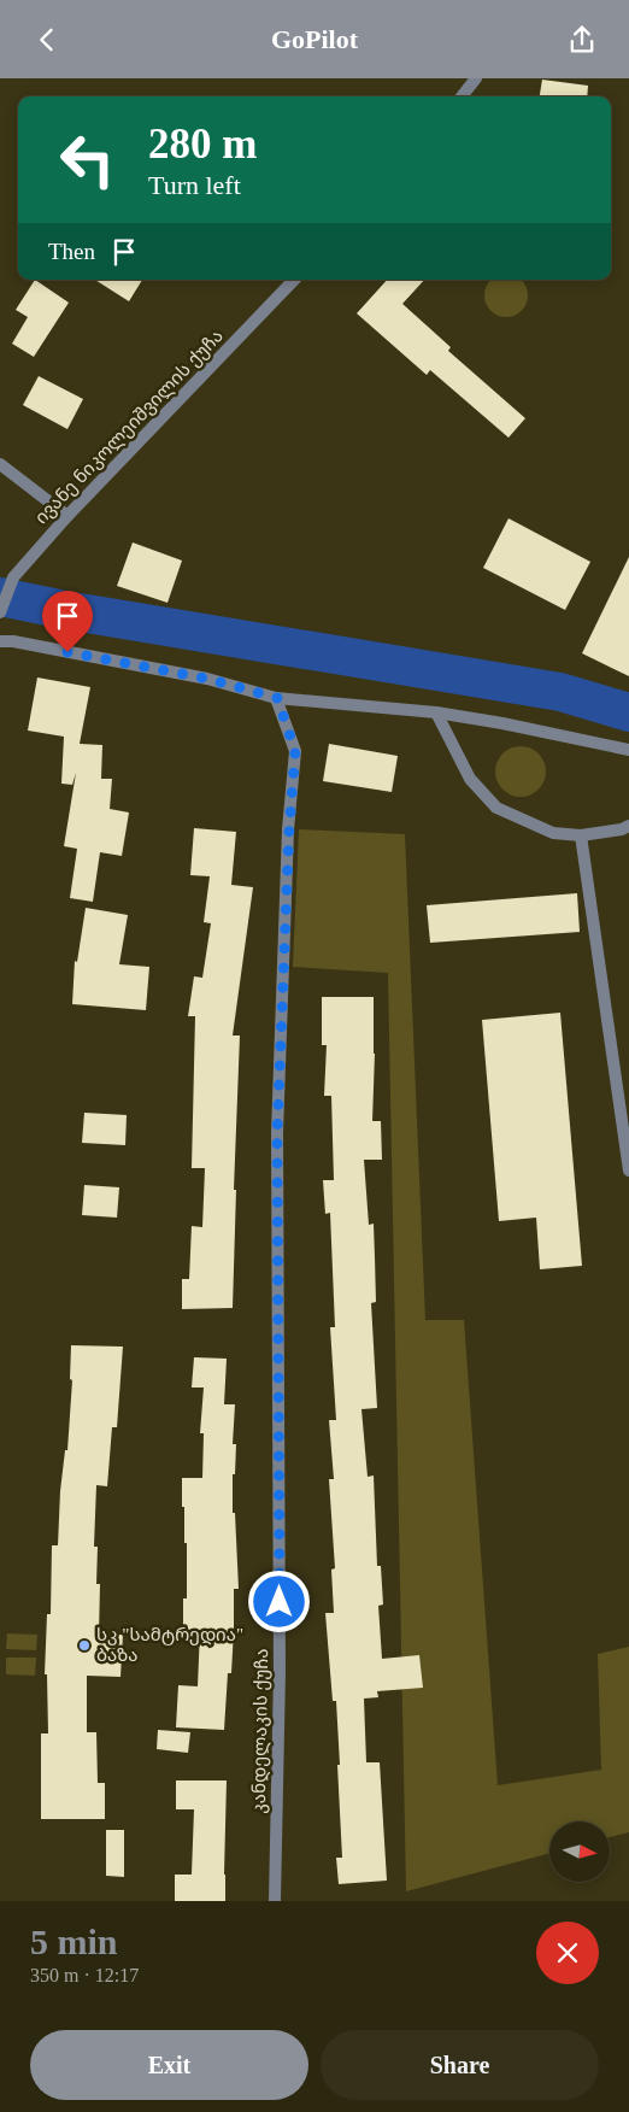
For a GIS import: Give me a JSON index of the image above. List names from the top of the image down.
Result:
{
  "streets": {
    "street": ["ივანე ნიკოლეიშვილის ქუჩა", "კანდელაკის ქუჩა"]
  },
  "places": ["სკ \"სამტრედია\" ბაზა"],
  "north": "right",
  "page": {
    "header": "GoPilot",
    "turn": ["280 m", "Turn left"],
    "then": "Then",
    "heading": ["5 min", "350 m · 12:17"],
    "buttons": ["Exit", "Share"]
  }
}
